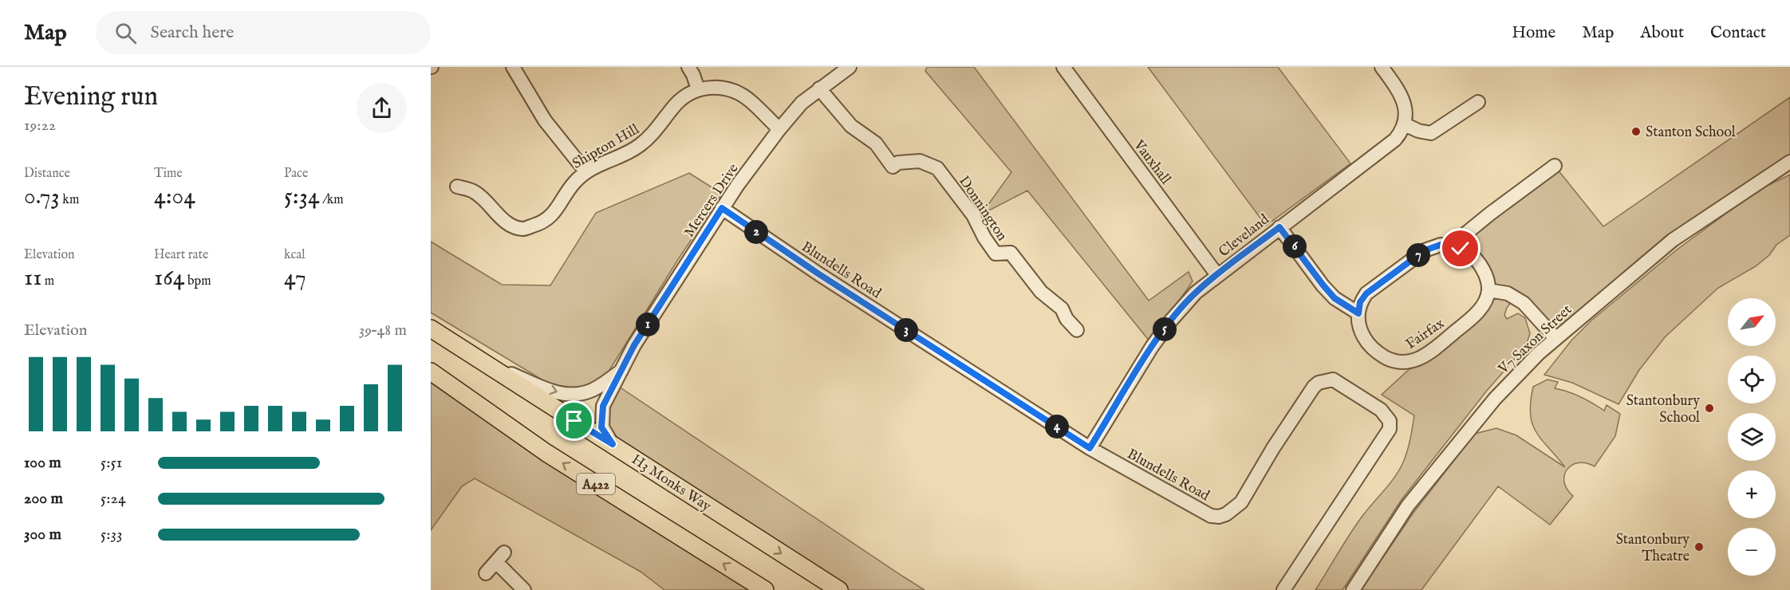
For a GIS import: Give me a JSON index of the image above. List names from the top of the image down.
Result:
{
  "streets": {
    "main road": ["H3 Monks Way", "A422"],
    "street": [
      "Shipton Hill",
      "Vauxhall",
      "Mercers Drive",
      "Donnington",
      "Cleveland",
      "Blundells Road",
      "Fairfax",
      "V7 Saxon Street"
    ]
  },
  "crossings": [
    ["Vauxhall", "Cleveland"],
    ["Mercers Drive", "Donnington"],
    ["Mercers Drive", "Blundells Road"],
    ["Mercers Drive", "H3 Monks Way"],
    ["Cleveland", "Blundells Road"]
  ],
  "places": ["Stanton School", "Stantonbury School", "Stantonbury Theatre"],
  "north": "top right",
  "page": {
    "header": "Map",
    "search": "Search here",
    "nav": [
      "Home",
      "Map",
      "About",
      "Contact"
    ],
    "heading": ["Evening run", "19:22"],
    "stats": [
      ["Distance", "0.73 km"],
      ["Time", "4:04"],
      ["Pace", "5:34 /km"],
      ["Elevation", "11 m"],
      ["Heart rate", "164 bpm"],
      ["kcal", "47"]
    ],
    "pins": [
      "2",
      "6",
      "7",
      "1",
      "5",
      "3",
      "4"
    ],
    "map_buttons": ["+", "−"],
    "chart": ["Elevation", "39–48 m"],
    "list": [
      {
        "name": "100 m",
        "note": "5:51"
      },
      {
        "name": "200 m",
        "note": "5:24"
      },
      {
        "name": "300 m",
        "note": "5:33"
      }
    ]
  }
}
